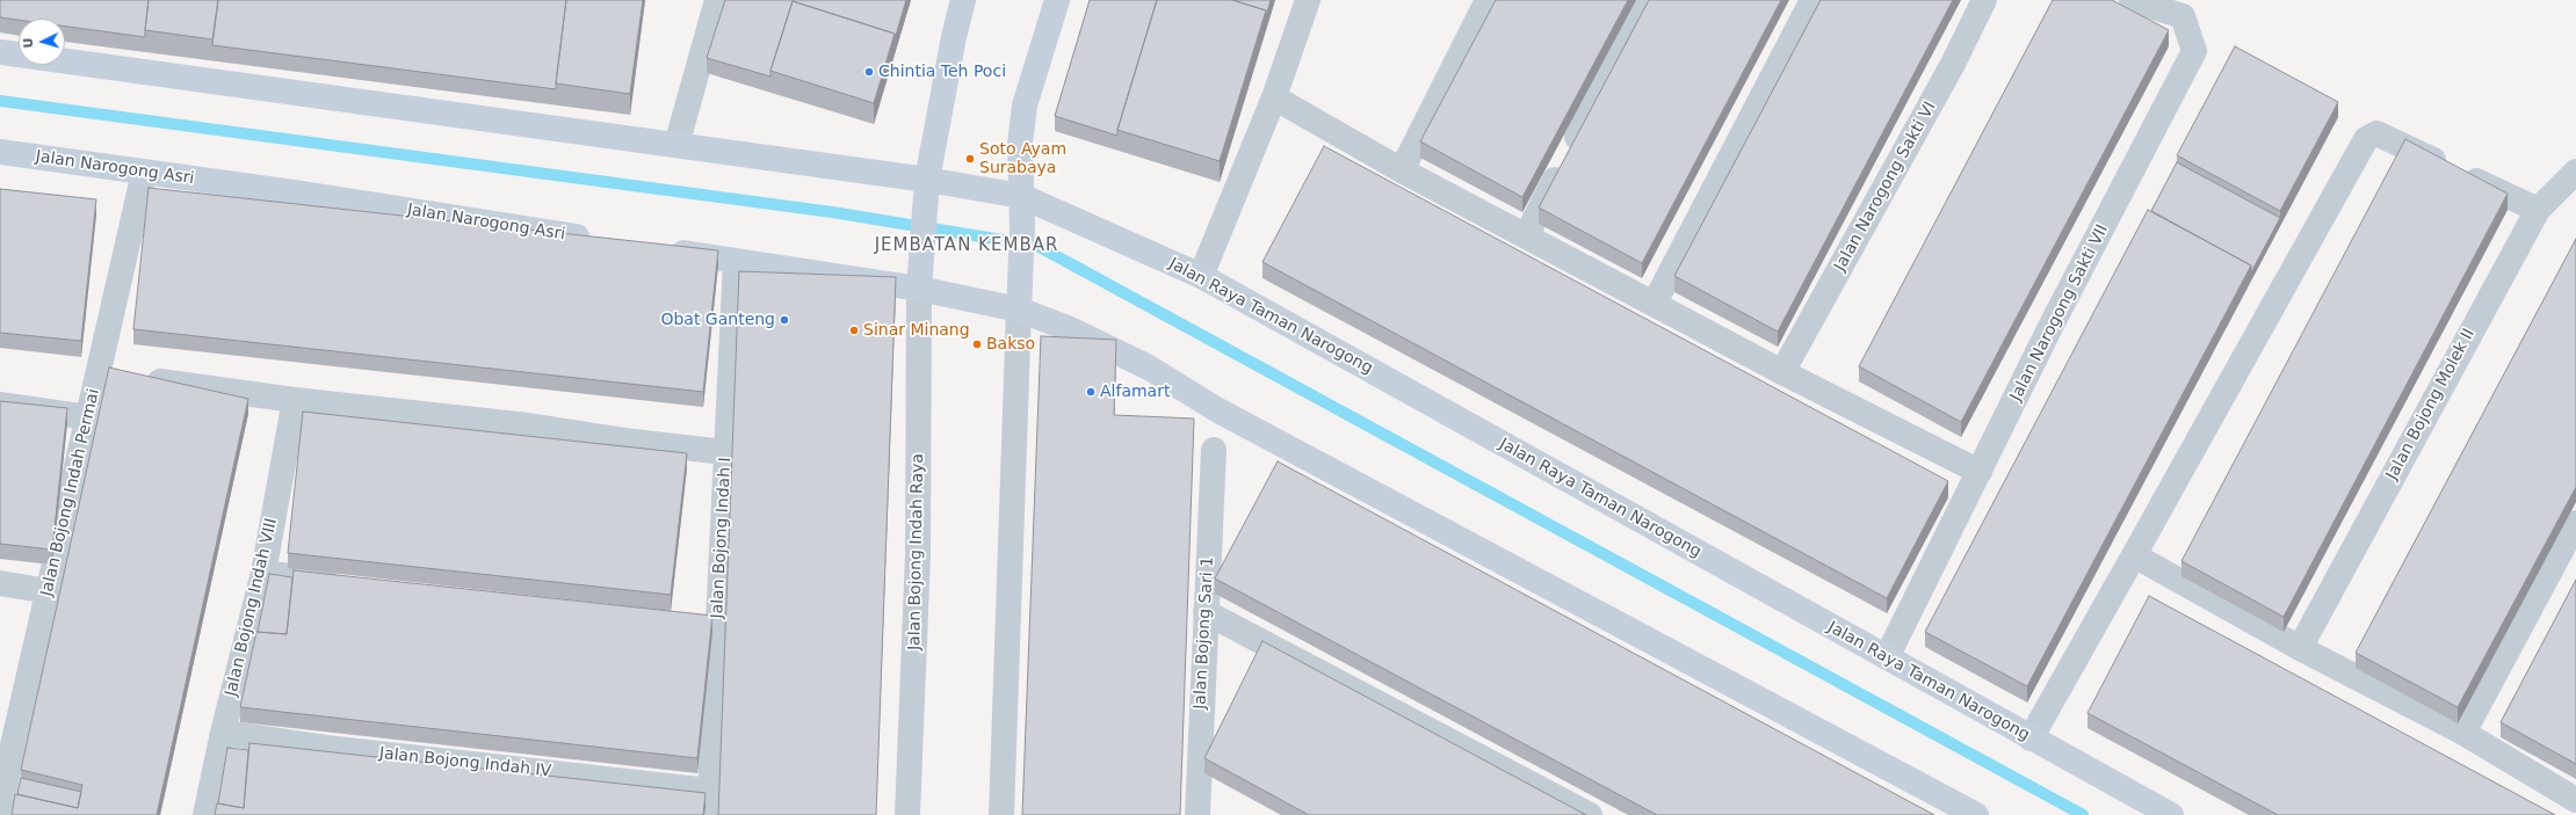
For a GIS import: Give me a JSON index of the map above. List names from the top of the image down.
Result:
{
  "streets": {
    "street": [
      "Jalan Narogong Asri",
      "Jalan Narogong Sakti VI",
      "Jalan Narogong Sakti VII",
      "Jalan Raya Taman Narogong",
      "Jalan Bojong Molek II",
      "Jalan Bojong Indah Permai",
      "Jalan Bojong Indah I",
      "Jalan Bojong Indah Raya",
      "Jalan Bojong Indah VIII",
      "Jalan Bojong Sari 1",
      "Jalan Bojong Indah IV"
    ]
  },
  "crossings": [
    ["Jalan Narogong Asri", "Jalan Bojong Indah Permai"],
    ["Jalan Narogong Sakti VII", "Jalan Raya Taman Narogong"],
    ["Jalan Bojong Indah I", "Jalan Bojong Indah IV"],
    ["Jalan Bojong Indah VIII", "Jalan Bojong Indah IV"]
  ],
  "districts": ["JEMBATAN KEMBAR"],
  "places": [
    "Chintia Teh Poci",
    "Soto Ayam Surabaya",
    "Obat Ganteng",
    "Sinar Minang",
    "Bakso",
    "Alfamart"
  ],
  "north": "left"
}
